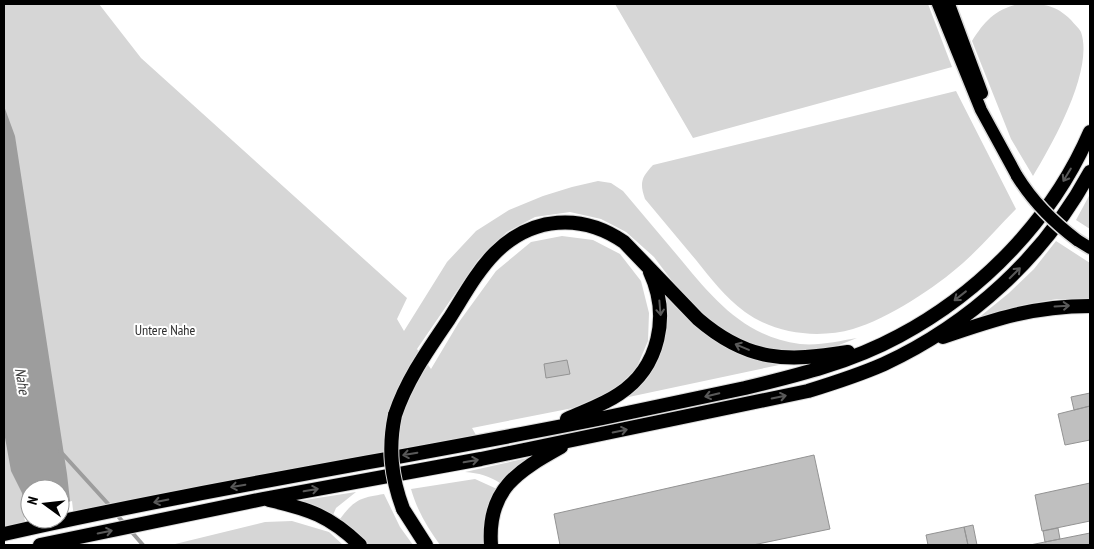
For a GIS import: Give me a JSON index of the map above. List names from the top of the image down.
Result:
{
  "water": ["Nahe"],
  "parks": ["Untere Nahe"],
  "north": "left"
}
